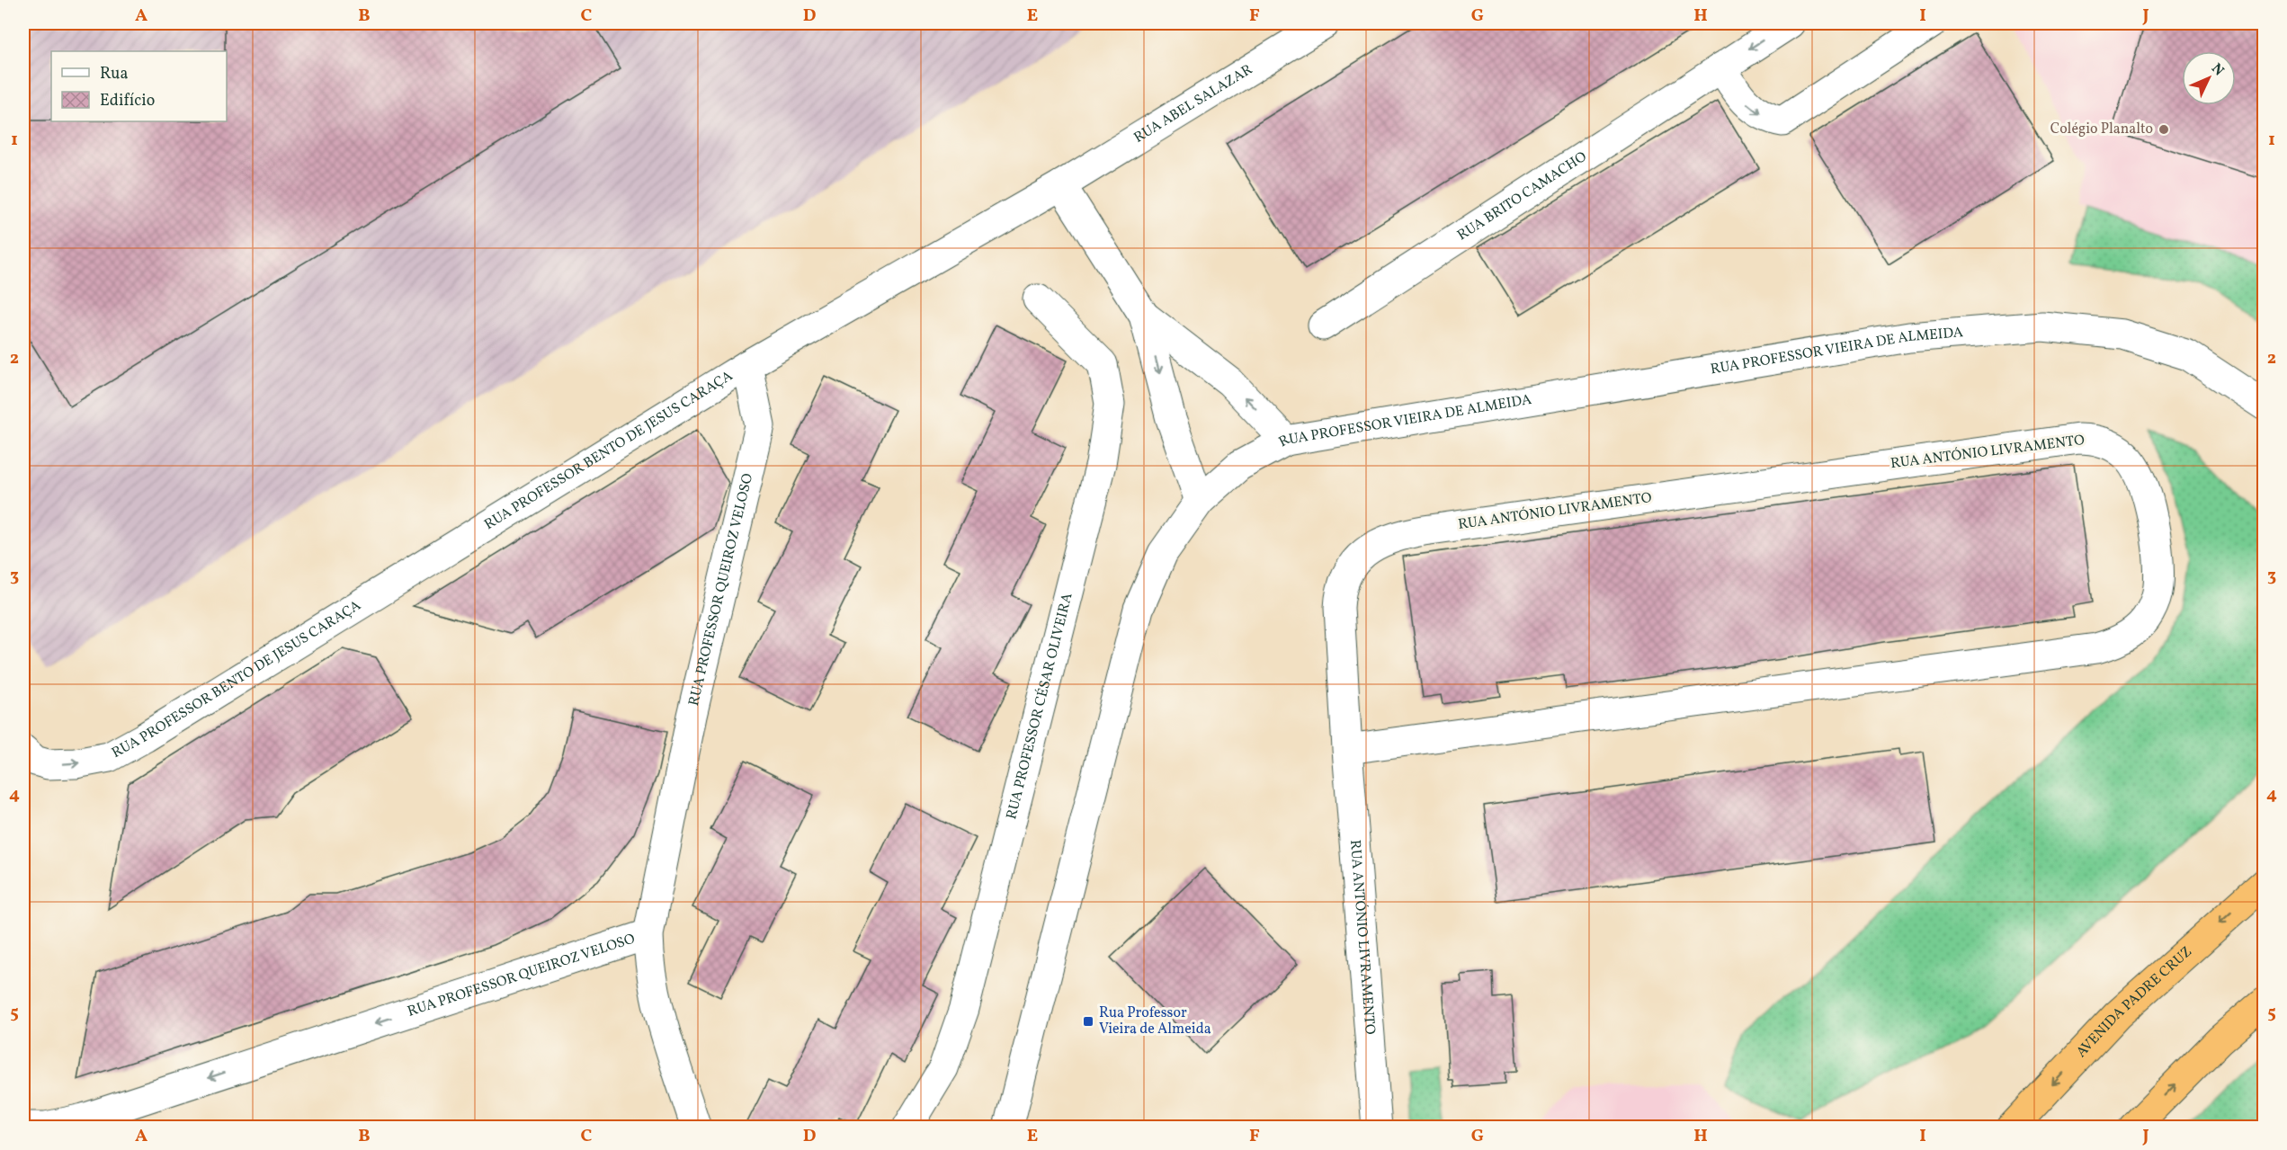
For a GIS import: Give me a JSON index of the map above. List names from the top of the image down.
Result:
{
  "streets": {
    "highway": ["AVENIDA PADRE CRUZ"],
    "street": [
      "RUA ABEL SALAZAR",
      "RUA BRITO CAMACHO",
      "RUA PROFESSOR VIEIRA DE ALMEIDA",
      "RUA PROFESSOR BENTO DE JESUS CARAÇA",
      "RUA ANTÓNIO LIVRAMENTO",
      "RUA PROFESSOR QUEIROZ VELOSO",
      "RUA PROFESSOR CÉSAR OLIVEIRA"
    ]
  },
  "crossings": [
    ["RUA ABEL SALAZAR", "RUA PROFESSOR BENTO DE JESUS CARAÇA"],
    ["RUA PROFESSOR BENTO DE JESUS CARAÇA", "RUA PROFESSOR QUEIROZ VELOSO"]
  ],
  "one_way": ["RUA PROFESSOR BENTO DE JESUS CARAÇA", "RUA PROFESSOR QUEIROZ VELOSO"],
  "places": {
    "other": ["Colégio Planalto"],
    "transit": ["Rua Professor Vieira de Almeida"]
  },
  "legend": ["Rua", "Edifício"],
  "north": "top right",
  "grid": {
    "columns": [
      "A",
      "B",
      "C",
      "D",
      "E",
      "F",
      "G",
      "H",
      "I",
      "J"
    ],
    "rows": [
      "1",
      "2",
      "3",
      "4",
      "5"
    ]
  }
}
